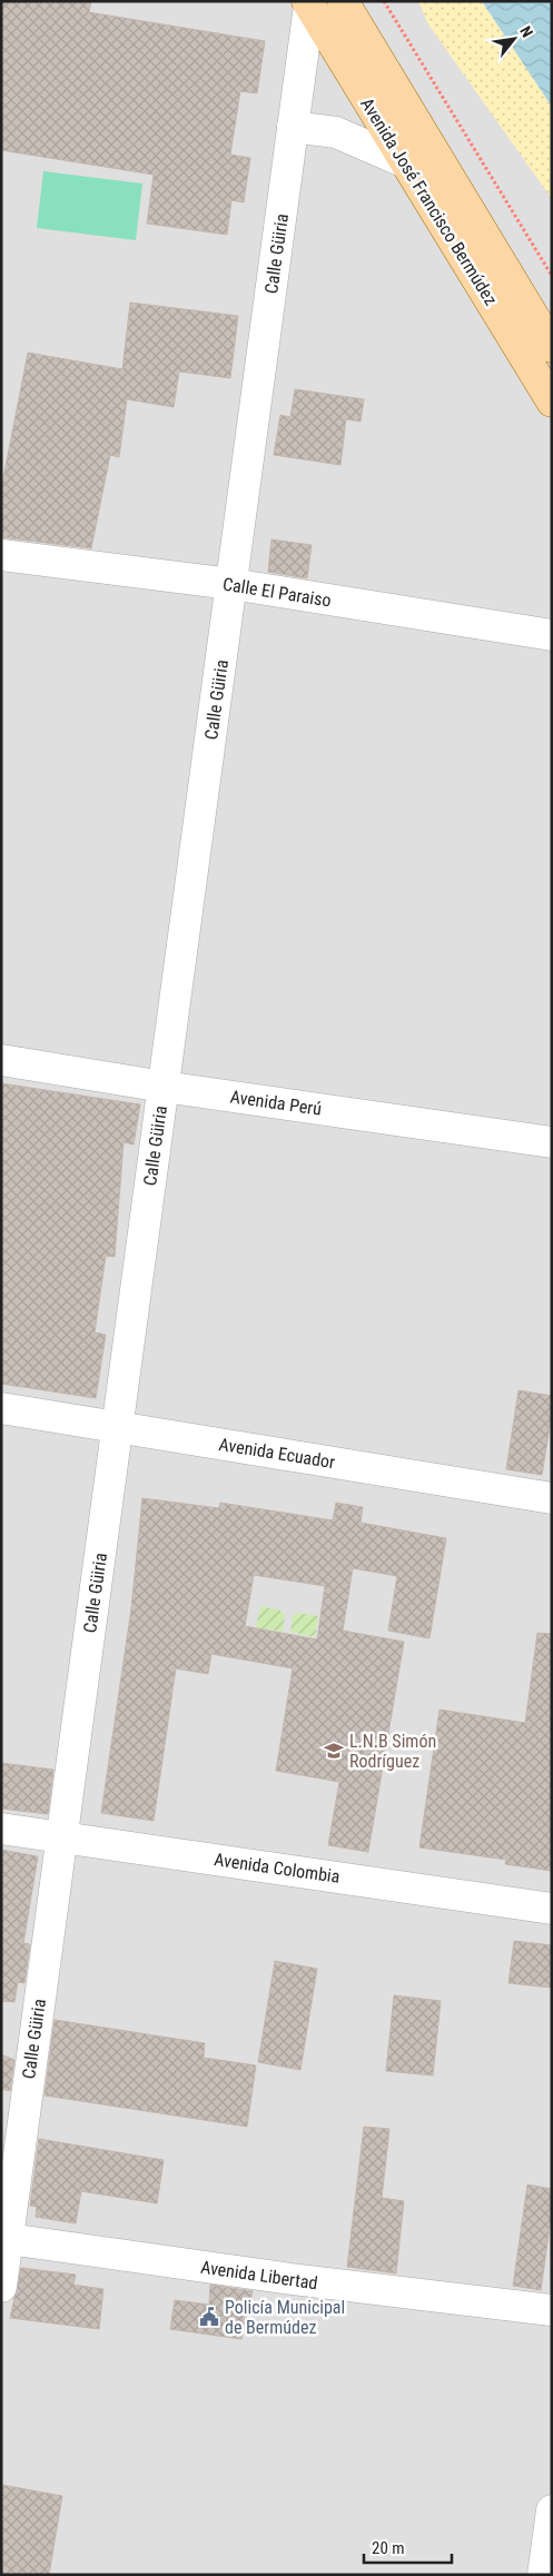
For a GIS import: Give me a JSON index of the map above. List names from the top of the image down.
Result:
{
  "streets": {
    "main road": ["Avenida José Francisco Bermúdez"],
    "street": [
      "Calle Güiria",
      "Calle El Paraiso",
      "Avenida Perú",
      "Avenida Ecuador",
      "Avenida Colombia",
      "Avenida Libertad"
    ]
  },
  "crossings": [
    ["Avenida José Francisco Bermúdez", "Calle Güiria"],
    ["Calle Güiria", "Calle El Paraiso"],
    ["Calle Güiria", "Avenida Perú"],
    ["Calle Güiria", "Avenida Ecuador"],
    ["Calle Güiria", "Avenida Colombia"],
    ["Calle Güiria", "Avenida Libertad"]
  ],
  "places": {
    "school or university": ["L.N.B Simón Rodríguez"],
    "public building": ["Policía Municipal de Bermúdez"]
  },
  "scale_bar": "20 m",
  "north": "top right"
}
